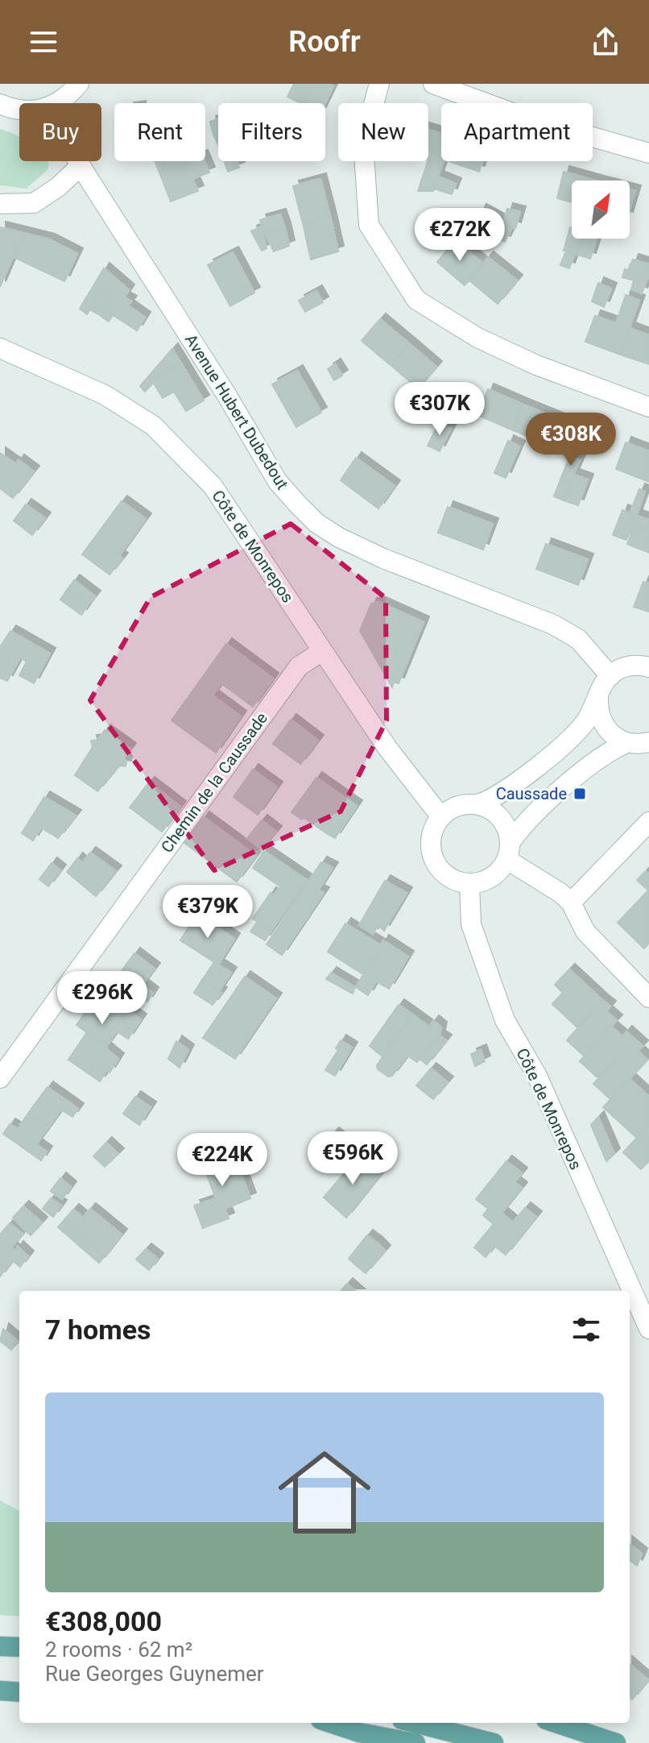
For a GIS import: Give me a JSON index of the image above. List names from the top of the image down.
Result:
{
  "streets": {
    "street": ["Avenue Hubert Dubedout", "Côte de Monrepos", "Chemin de la Caussade"]
  },
  "crossings": [
    ["Côte de Monrepos", "Chemin de la Caussade"]
  ],
  "places": {
    "transit": ["Caussade"]
  },
  "north": "top right",
  "page": {
    "header": "Roofr",
    "chip": [
      "Buy",
      "Rent",
      "Filters",
      "New",
      "Apartment"
    ],
    "price": [
      "€272K",
      "€307K",
      "€308K",
      "€379K",
      "€296K",
      "€596K",
      "€224K"
    ],
    "heading": "7 homes",
    "list": [
      {
        "name": "€308,000",
        "note": "2 rooms · 62 m² · Rue Georges Guynemer"
      }
    ]
  }
}
